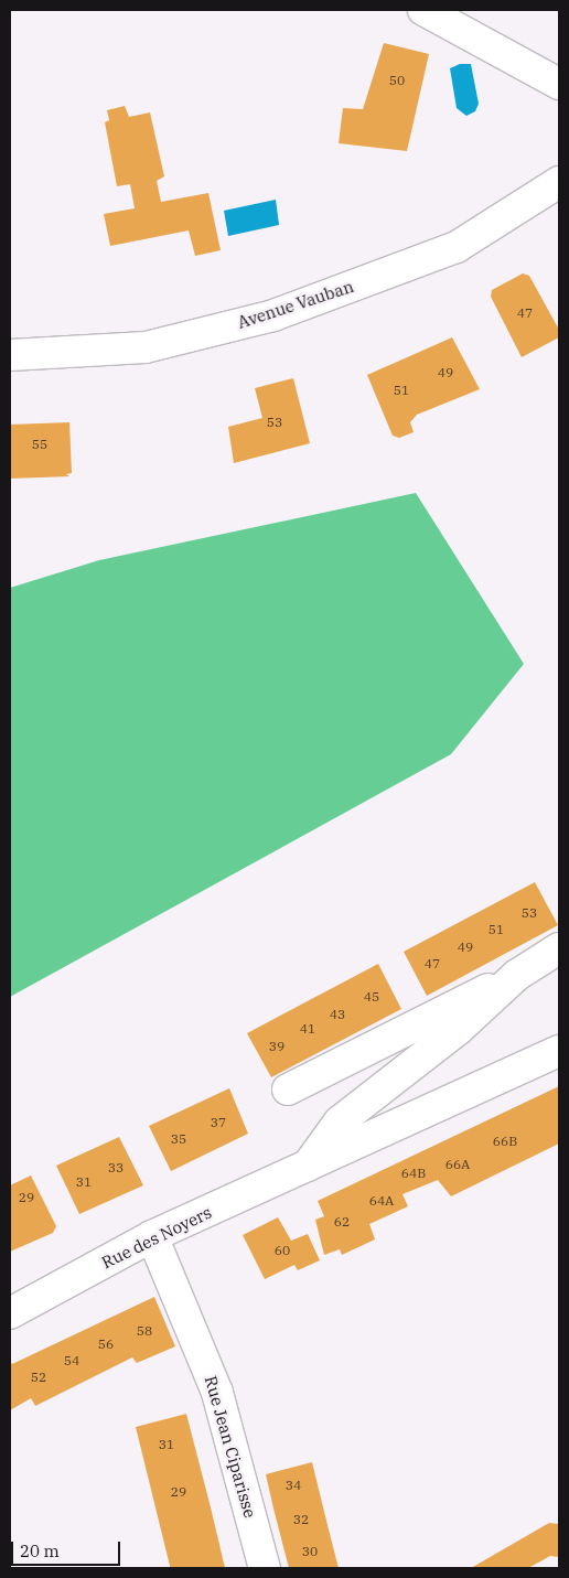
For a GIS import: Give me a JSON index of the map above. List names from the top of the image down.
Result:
{
  "streets": {
    "street": ["Avenue Vauban", "Rue des Noyers", "Rue Jean Ciparisse"]
  },
  "crossings": [
    ["Rue des Noyers", "Rue Jean Ciparisse"]
  ],
  "house_numbers": [
    "50",
    "47",
    "49",
    "51",
    "53",
    "55",
    "53",
    "51",
    "49",
    "47",
    "45",
    "43",
    "41",
    "39",
    "37",
    "35",
    "66B",
    "66A",
    "33",
    "64B",
    "31",
    "29",
    "64A",
    "62",
    "60",
    "58",
    "56",
    "54",
    "52",
    "31",
    "34",
    "29",
    "32",
    "30"
  ],
  "scale_bar": "20 m"
}
